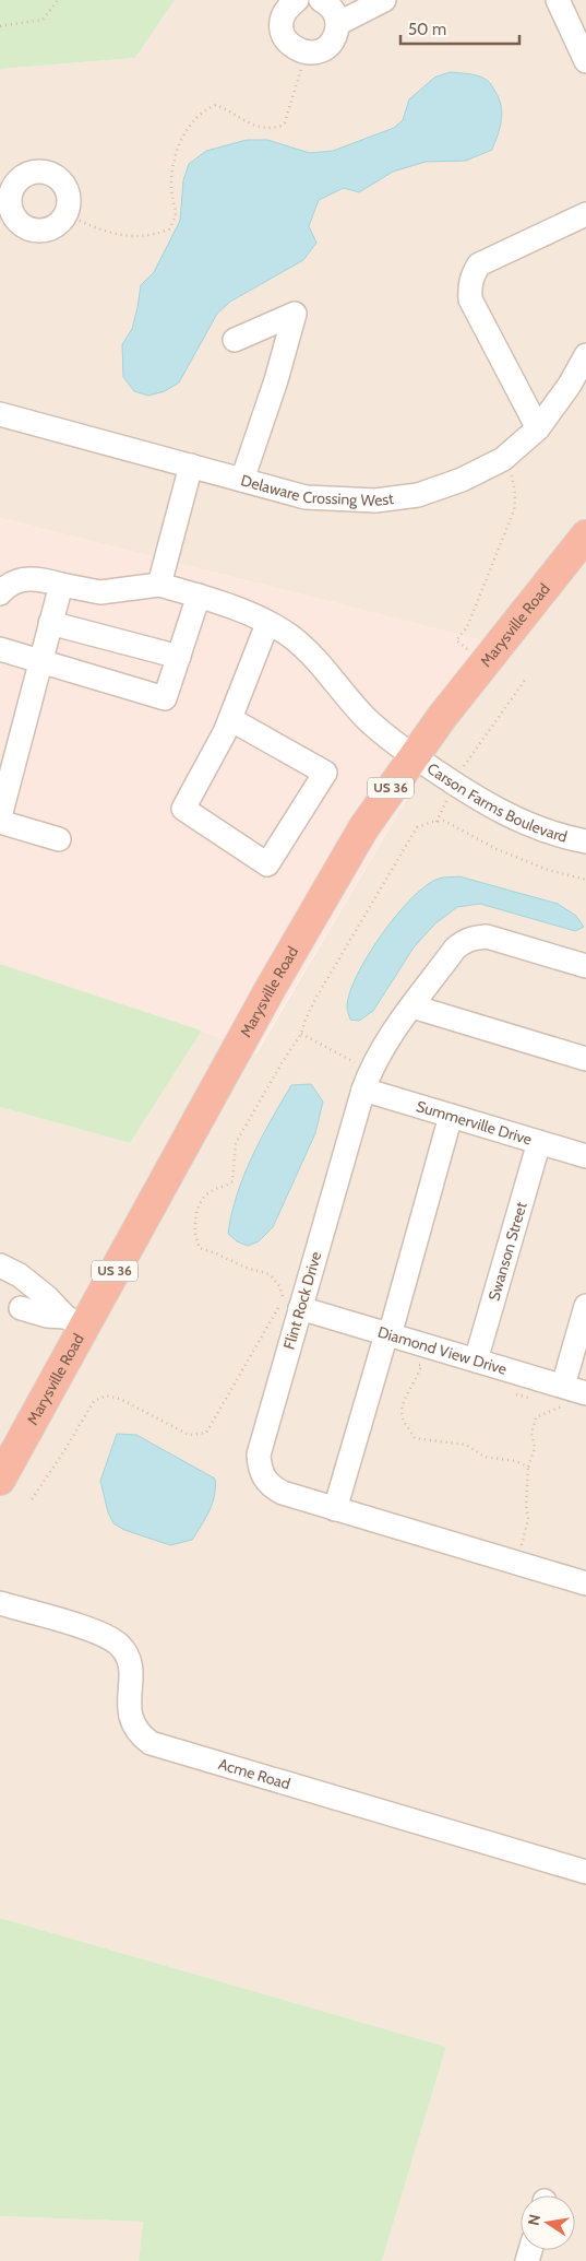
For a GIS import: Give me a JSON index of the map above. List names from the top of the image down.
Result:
{
  "streets": {
    "highway": ["Marysville Road", "US 36"],
    "street": [
      "Delaware Crossing West",
      "Carson Farms Boulevard",
      "Summerville Drive",
      "Swanson Street",
      "Flint Rock Drive",
      "Diamond View Drive",
      "Acme Road"
    ]
  },
  "crossings": [
    ["Marysville Road", "Carson Farms Boulevard"],
    ["Summerville Drive", "Swanson Street"],
    ["Summerville Drive", "Flint Rock Drive"],
    ["Swanson Street", "Diamond View Drive"],
    ["Flint Rock Drive", "Diamond View Drive"]
  ],
  "scale_bar": "50 m",
  "north": "left"
}
